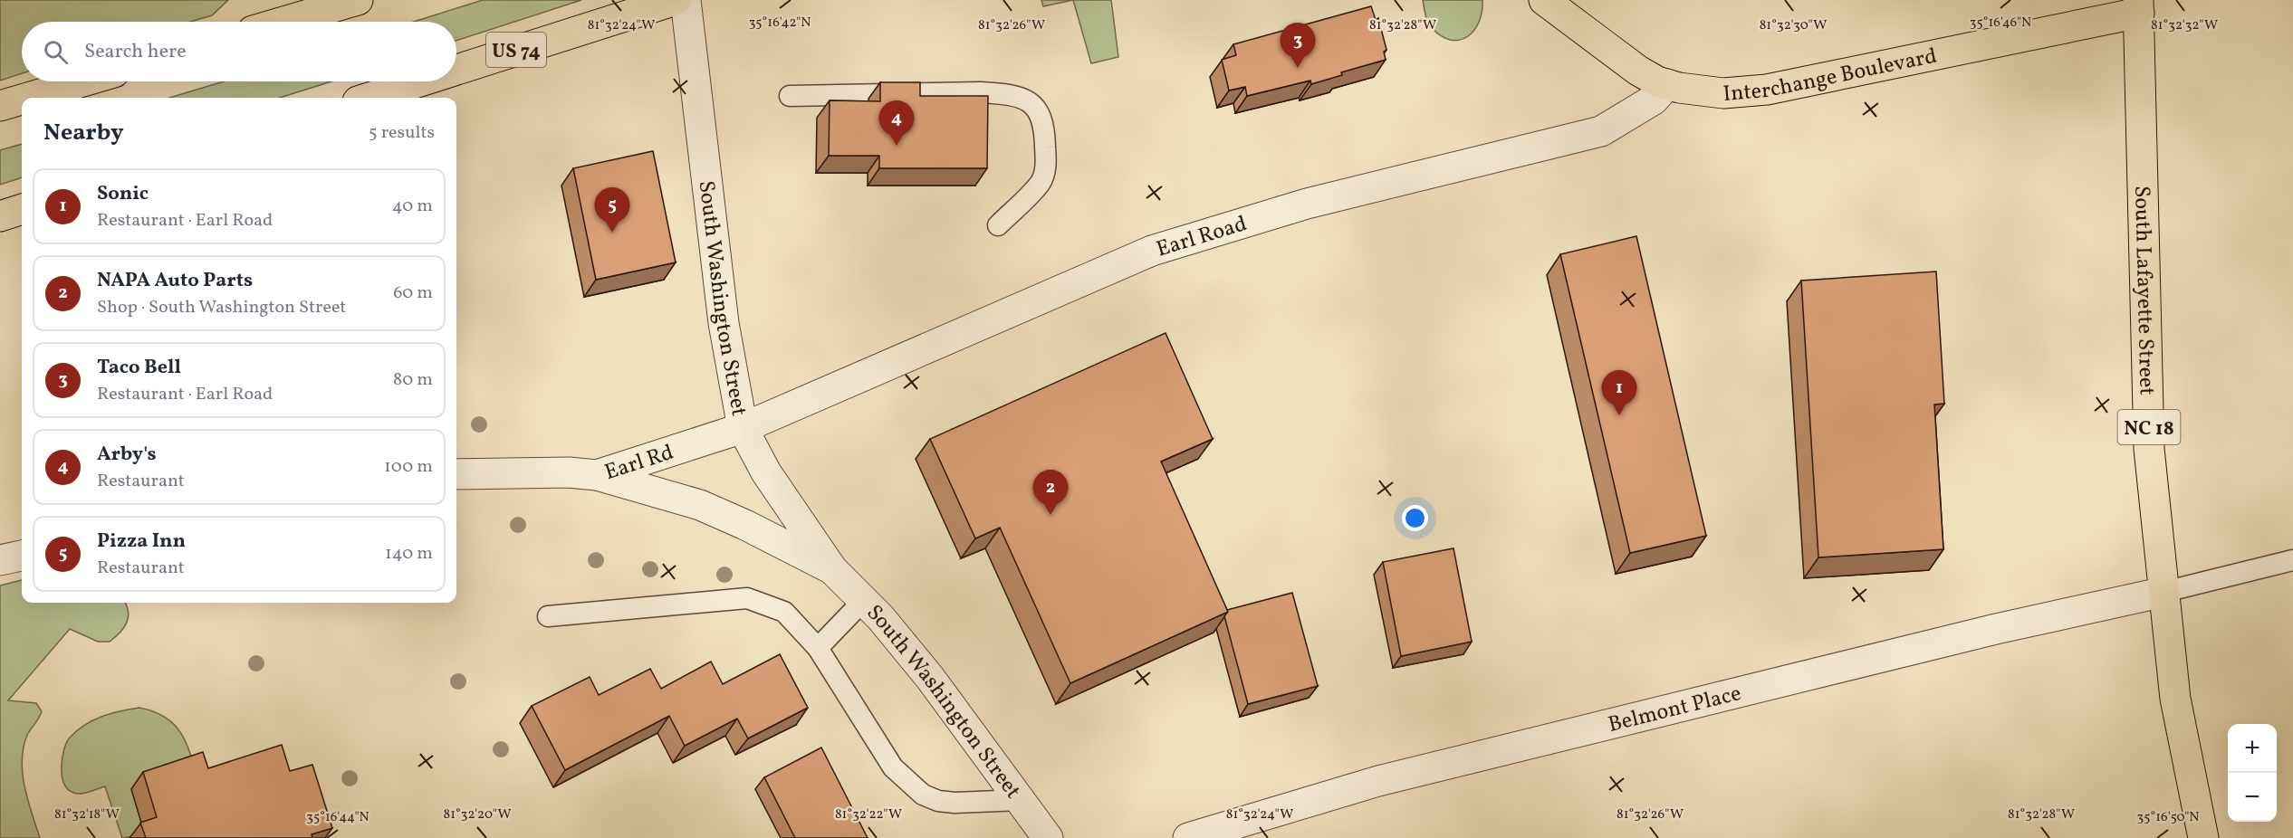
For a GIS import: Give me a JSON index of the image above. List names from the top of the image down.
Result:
{
  "streets": {
    "main road": [
      "US 74",
      "Interchange Boulevard",
      "South Lafayette Street",
      "NC 18"
    ],
    "street": [
      "Earl Road",
      "South Washington Street",
      "Earl Rd",
      "Belmont Place"
    ]
  },
  "crossings": [
    ["Interchange Boulevard", "Earl Road"],
    ["Interchange Boulevard", "South Lafayette Street"],
    ["Earl Road", "South Washington Street"],
    ["Earl Road", "Earl Rd"],
    ["South Lafayette Street", "Belmont Place"],
    ["South Washington Street", "Earl Rd"]
  ],
  "page": {
    "search": "Search here",
    "pins": [
      "3",
      "4",
      "5",
      "1",
      "2"
    ],
    "heading": ["Nearby", "5 results"],
    "list": [
      {
        "mark": "1",
        "name": "Sonic",
        "note": "Restaurant · Earl Road",
        "value": "40 m"
      },
      {
        "mark": "2",
        "name": "NAPA Auto Parts",
        "note": "Shop · South Washington Street",
        "value": "60 m"
      },
      {
        "mark": "3",
        "name": "Taco Bell",
        "note": "Restaurant · Earl Road",
        "value": "80 m"
      },
      {
        "mark": "4",
        "name": "Arby's",
        "note": "Restaurant",
        "value": "100 m"
      },
      {
        "mark": "5",
        "name": "Pizza Inn",
        "note": "Restaurant",
        "value": "140 m"
      }
    ],
    "map_buttons": ["+", "−"]
  },
  "coordinates": [
    "35°16'42\"N",
    "35°16'46\"N",
    "81°32'24\"W",
    "81°32'26\"W",
    "81°32'28\"W",
    "81°32'30\"W",
    "81°32'32\"W",
    "81°32'18\"W",
    "81°32'20\"W",
    "81°32'22\"W",
    "35°16'44\"N",
    "35°16'50\"N"
  ]
}
